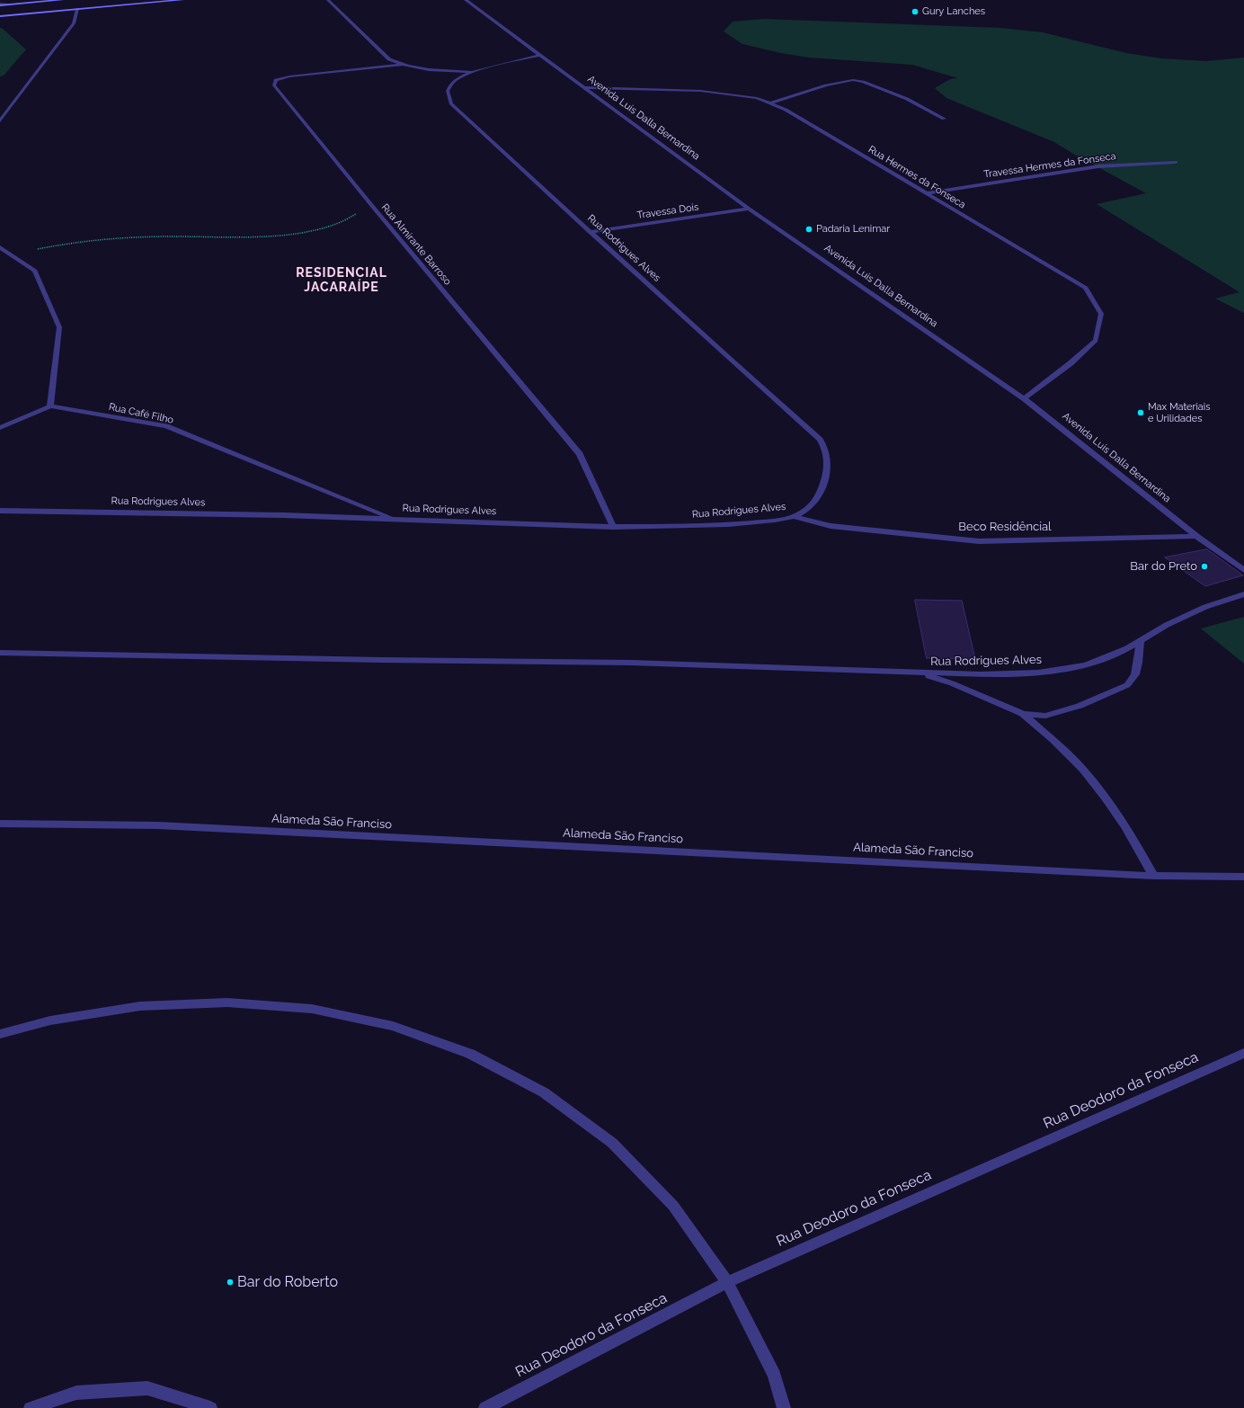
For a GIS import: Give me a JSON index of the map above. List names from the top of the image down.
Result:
{
  "streets": {
    "street": [
      "Avenida Luis Dalla Bernardina",
      "Travessa Hermes da Fonseca",
      "Rua Hermes da Fonseca",
      "Travessa Dois",
      "Rua Almirante Barroso",
      "Rua Rodrigues Alves",
      "Rua Café Filho",
      "Beco Residêncial",
      "Alameda São Franciso",
      "Rua Deodoro da Fonseca"
    ]
  },
  "crossings": [
    ["Avenida Luis Dalla Bernardina", "Rua Hermes da Fonseca"],
    ["Avenida Luis Dalla Bernardina", "Travessa Dois"],
    ["Avenida Luis Dalla Bernardina", "Rua Rodrigues Alves"],
    ["Avenida Luis Dalla Bernardina", "Beco Residêncial"],
    ["Travessa Hermes da Fonseca", "Rua Hermes da Fonseca"],
    ["Travessa Dois", "Rua Rodrigues Alves"],
    ["Rua Almirante Barroso", "Rua Rodrigues Alves"],
    ["Rua Rodrigues Alves", "Rua Café Filho"],
    ["Rua Rodrigues Alves", "Beco Residêncial"]
  ],
  "districts": ["RESIDENCIAL JACARAÍPE"],
  "places": [
    "Gury Lanches",
    "Padaria Lenimar",
    "Max Materiais e Urilidades",
    "Bar do Preto",
    "Bar do Roberto"
  ]
}
